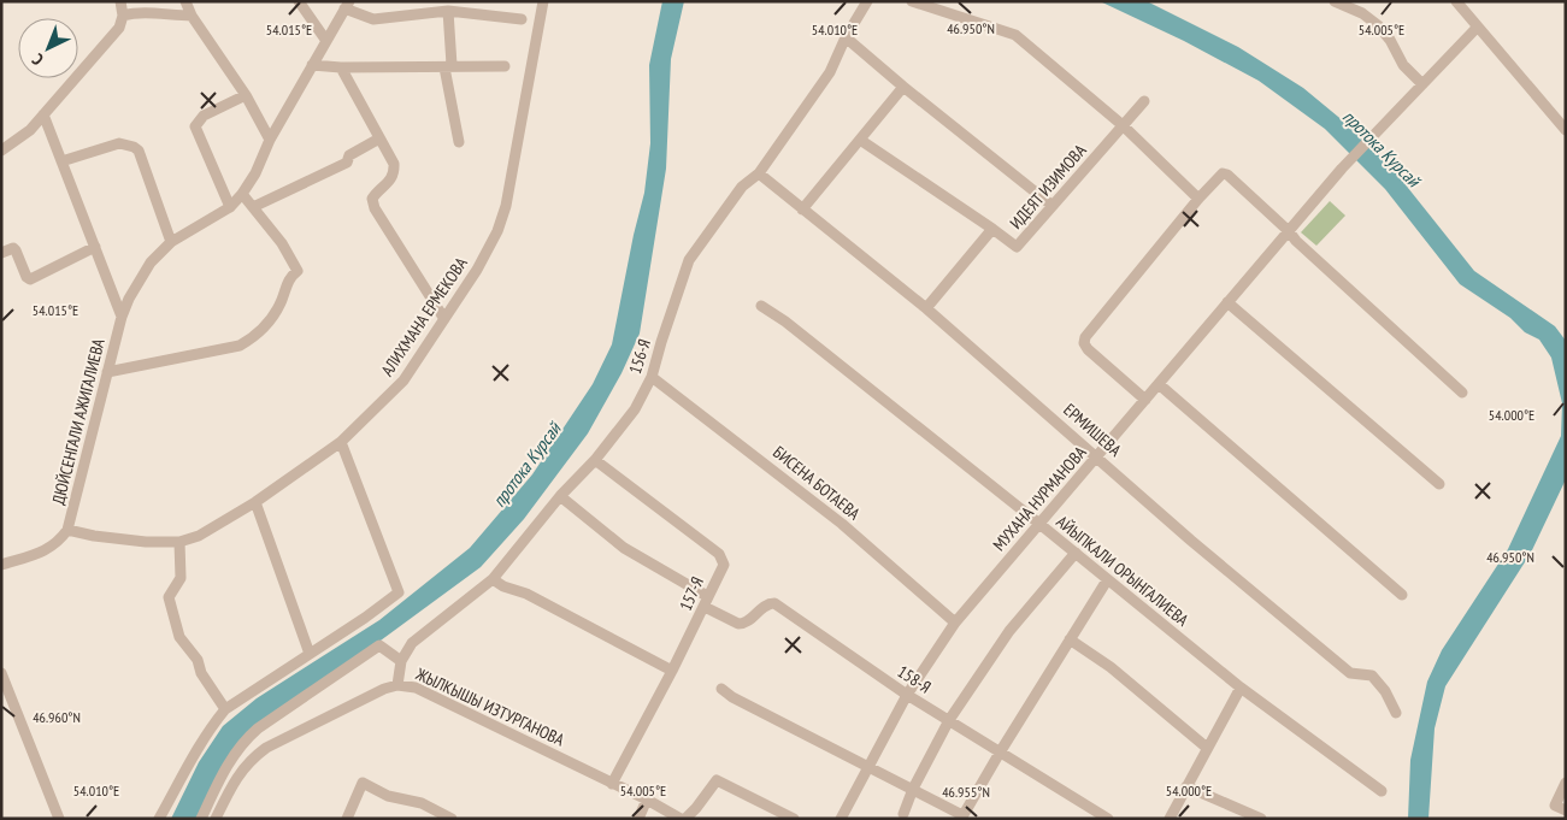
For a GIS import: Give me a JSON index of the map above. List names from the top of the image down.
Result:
{
  "streets": {
    "street": [
      "ИДЕЯТ ИЗИМОВА",
      "АЛИХМАНА ЕРМЕКОВА",
      "156-Я",
      "ДЮЙСЕНГАЛИ АЖИГАЛИЕВА",
      "ЕРМИШЕВА",
      "БИСЕНА БОТАЕВА",
      "МУХАНА НУРМАНОВА",
      "АЙЫПКАЛИ ОРЫНГАЛИЕВА",
      "157-Я",
      "158-Я",
      "ЖЫЛКЫШЫ ИЗТУРГАНОВА"
    ]
  },
  "crossings": [
    ["ИДЕЯТ ИЗИМОВА", "ЕРМИШЕВА"],
    ["АЛИХМАНА ЕРМЕКОВА", "ДЮЙСЕНГАЛИ АЖИГАЛИЕВА"],
    ["156-Я", "ЕРМИШЕВА"],
    ["156-Я", "БИСЕНА БОТАЕВА"],
    ["156-Я", "157-Я"],
    ["156-Я", "ЖЫЛКЫШЫ ИЗТУРГАНОВА"],
    ["ЕРМИШЕВА", "МУХАНА НУРМАНОВА"],
    ["БИСЕНА БОТАЕВА", "МУХАНА НУРМАНОВА"],
    ["МУХАНА НУРМАНОВА", "АЙЫПКАЛИ ОРЫНГАЛИЕВА"],
    ["МУХАНА НУРМАНОВА", "158-Я"],
    ["157-Я", "158-Я"],
    ["157-Я", "ЖЫЛКЫШЫ ИЗТУРГАНОВА"]
  ],
  "water": ["протока Курсай"],
  "north": "bottom left",
  "coordinates": [
    "46.950°N",
    "54.015°E",
    "54.010°E",
    "54.005°E",
    "54.000°E",
    "46.960°N",
    "46.955°N"
  ]
}
